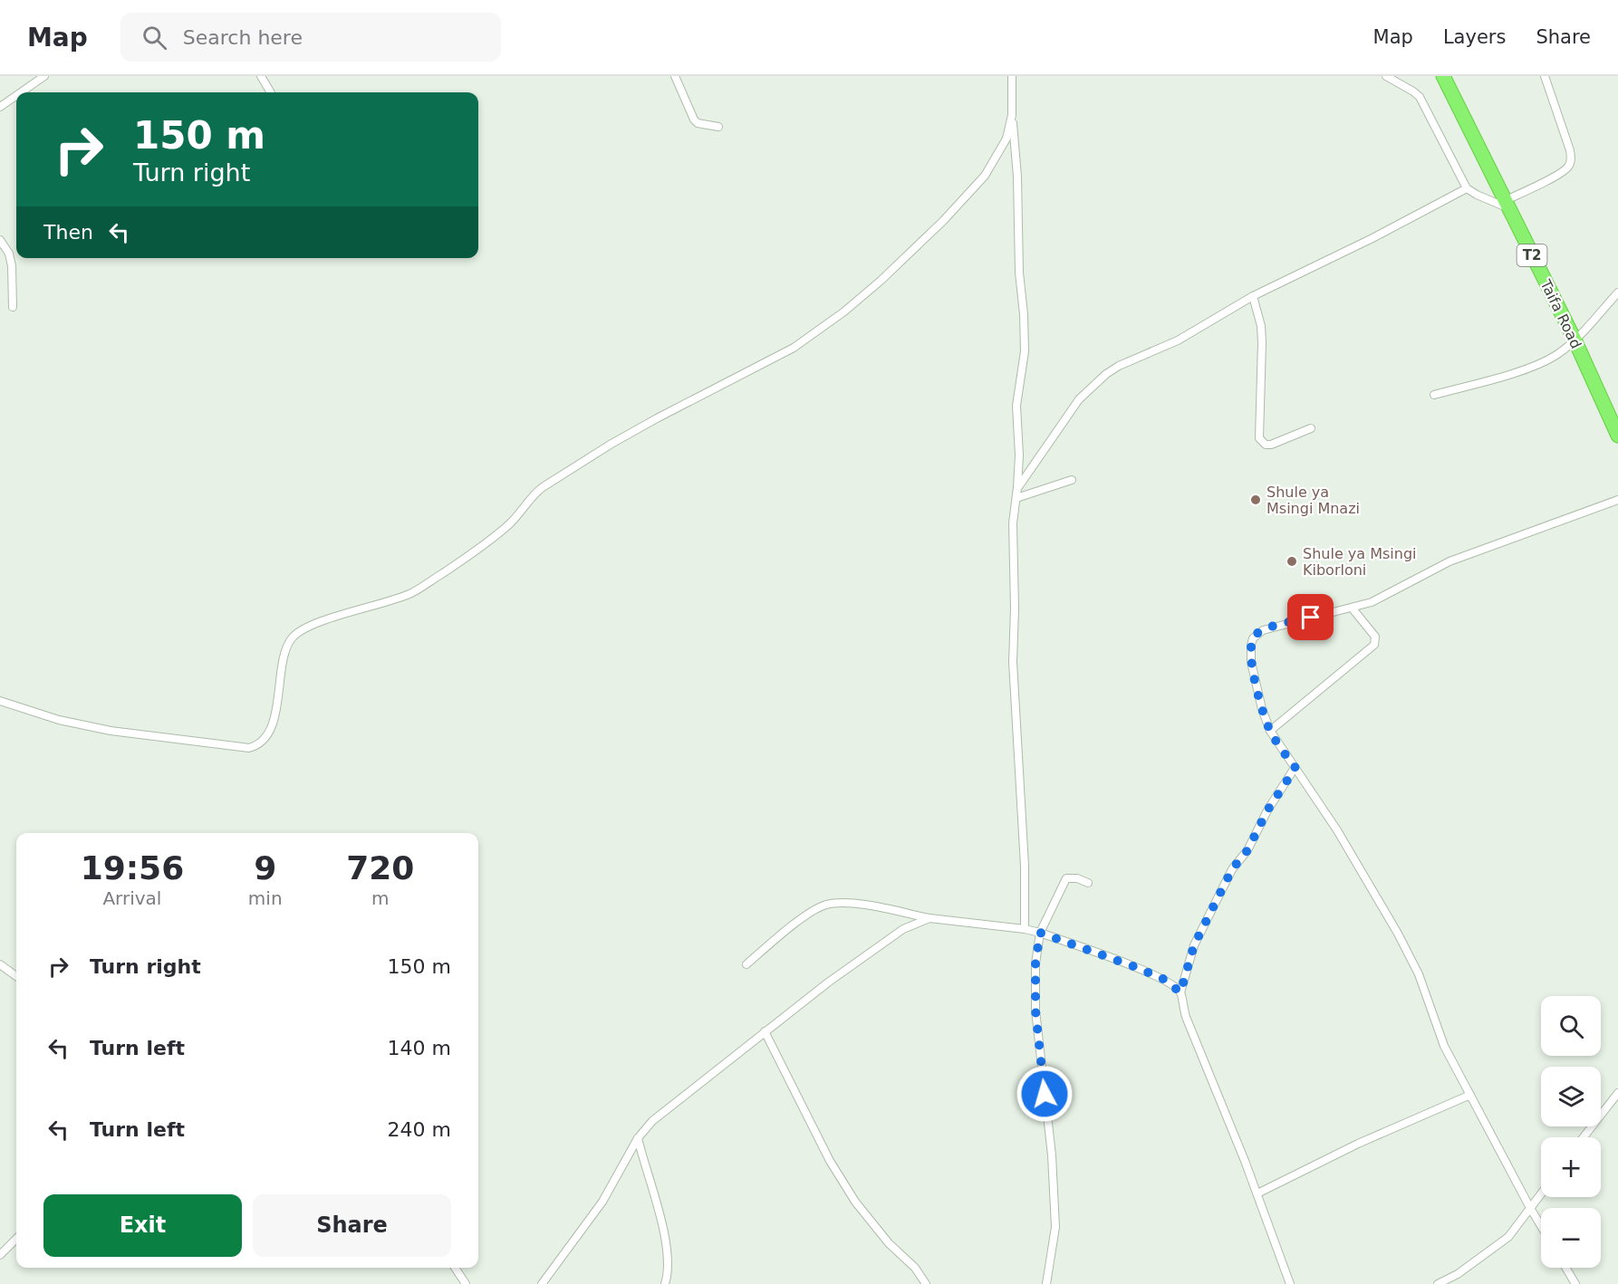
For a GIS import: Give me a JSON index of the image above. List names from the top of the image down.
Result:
{
  "streets": {
    "highway": ["T2", "Taifa Road"]
  },
  "places": ["Shule ya Msingi Mnazi", "Shule ya Msingi Kiborloni"],
  "page": {
    "header": "Map",
    "search": "Search here",
    "nav": ["Map", "Layers", "Share"],
    "turn": ["150 m", "Turn right"],
    "then": "Then",
    "eta": [
      "19:56",
      "Arrival",
      "9",
      "min",
      "720",
      "m"
    ],
    "list": [
      {
        "name": "Turn right",
        "value": "150 m"
      },
      {
        "name": "Turn left",
        "value": "140 m"
      },
      {
        "name": "Turn left",
        "value": "240 m"
      }
    ],
    "map_buttons": ["+", "−"],
    "buttons": ["Exit", "Share"]
  }
}
